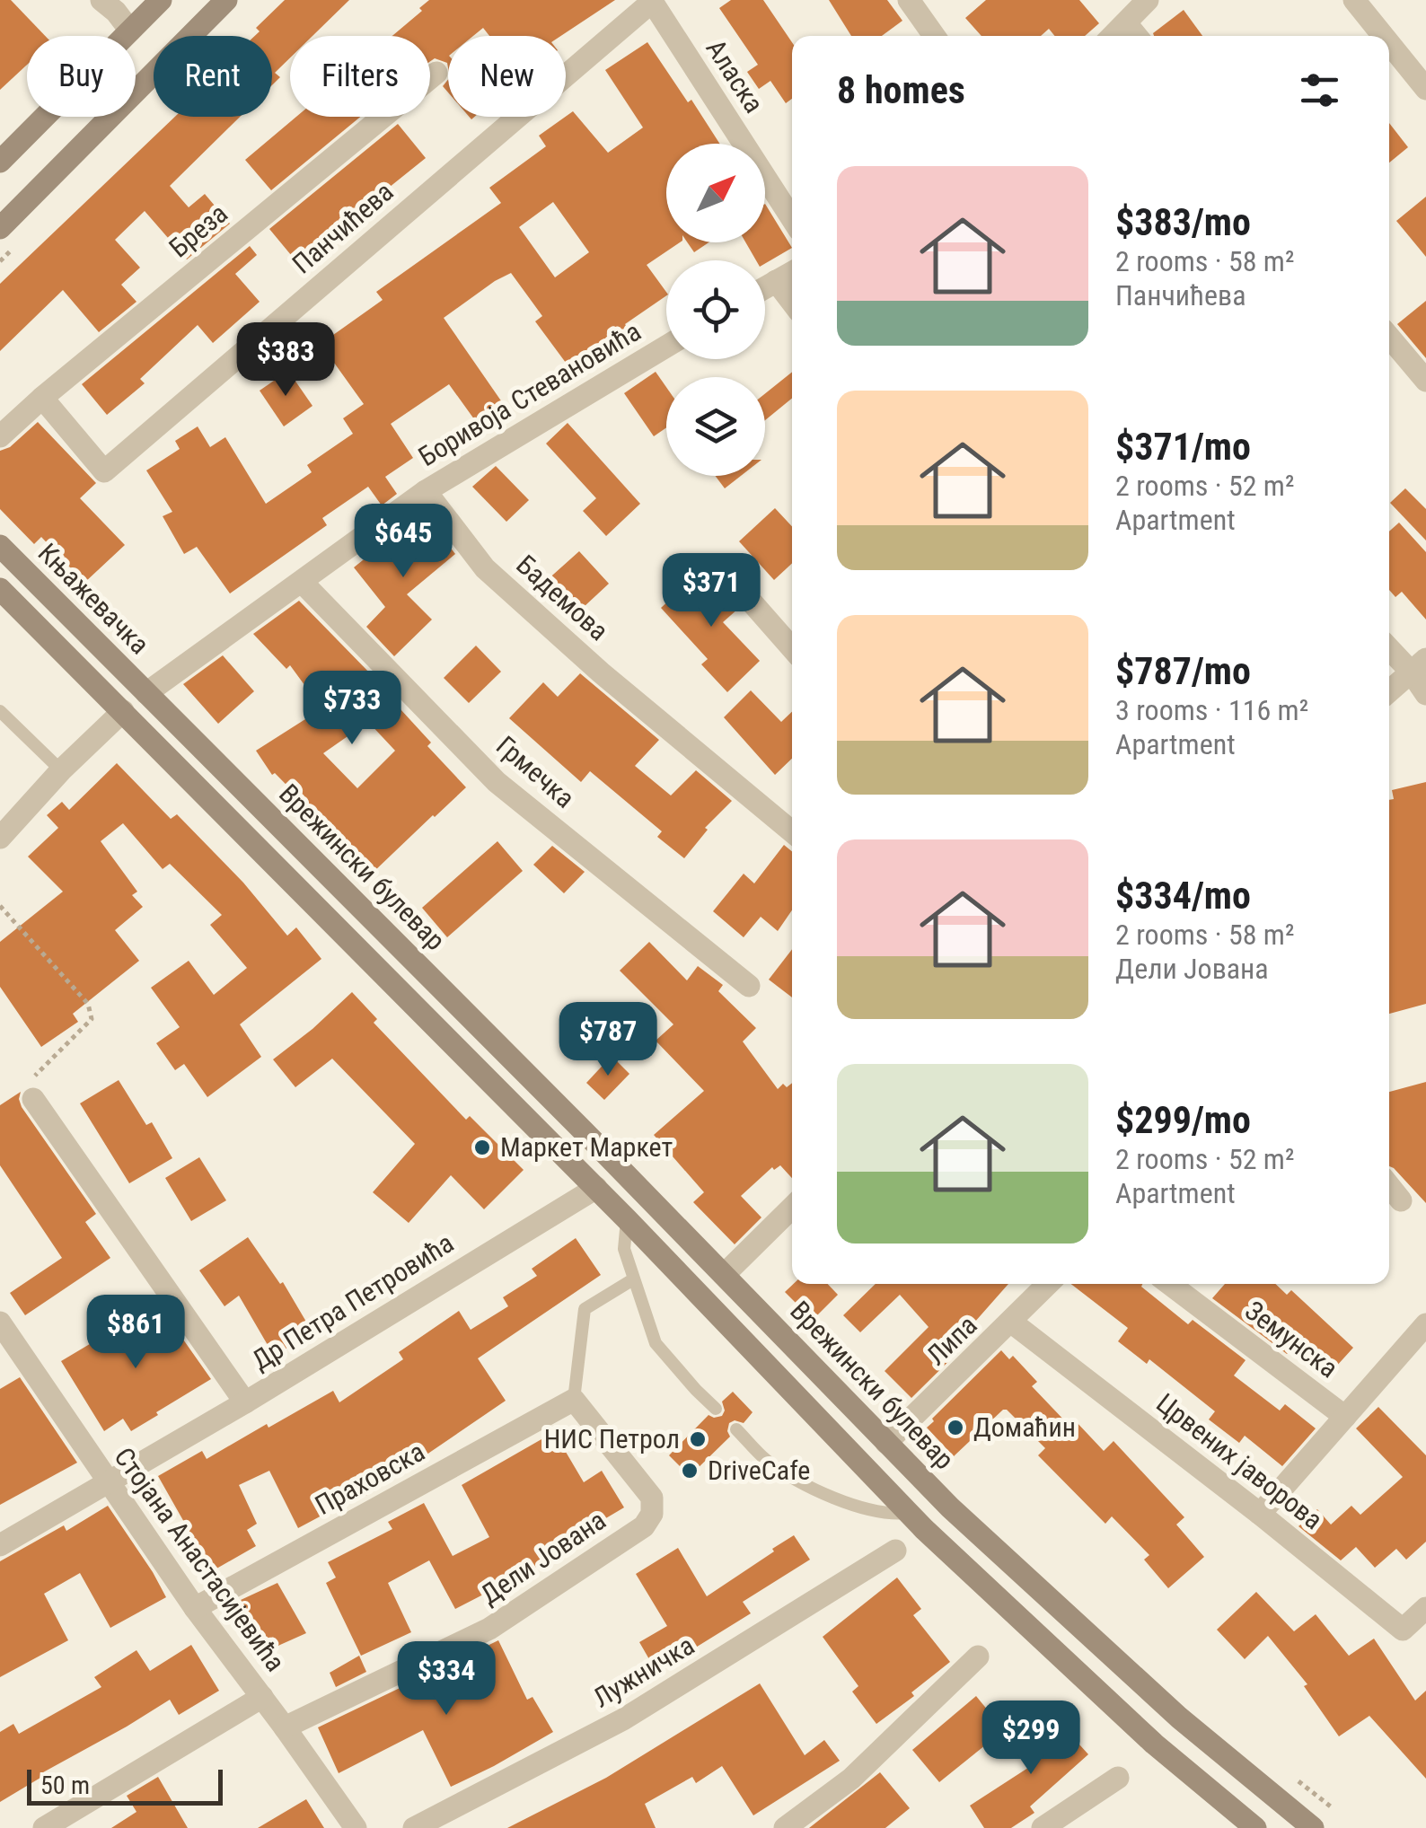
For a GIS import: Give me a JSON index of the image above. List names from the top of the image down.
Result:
{
  "streets": {
    "main road": ["Књажевачка", "Врежински булевар"],
    "street": [
      "Аласка",
      "Панчићева",
      "Бреза",
      "Боривоја Стевановића",
      "Бадемова",
      "Грмечка",
      "Др Петра Петровића",
      "Земунска",
      "Липа",
      "Црвених јаворова",
      "Праховска",
      "Дели Јована",
      "Стојана Анастасијевића",
      "Лужничка"
    ]
  },
  "crossings": [
    ["Аласка", "Панчићева"],
    ["Панчићева", "Бреза"],
    ["Боривоја Стевановића", "Бадемова"],
    ["Боривоја Стевановића", "Књажевачка"],
    ["Боривоја Стевановића", "Грмечка"],
    ["Боривоја Стевановића", "Врежински булевар"],
    ["Књажевачка", "Врежински булевар"],
    ["Врежински булевар", "Липа"],
    ["Др Петра Петровића", "Стојана Анастасијевића"],
    ["Земунска", "Црвених јаворова"],
    ["Липа", "Црвених јаворова"],
    ["Праховска", "Дели Јована"],
    ["Праховска", "Стојана Анастасијевића"],
    ["Дели Јована", "Стојана Анастасијевића"]
  ],
  "places": [
    "Маркет Маркет",
    "Домаћин",
    "НИС Петрол",
    "DriveCafe"
  ],
  "scale_bar": "50 m",
  "north": "top right",
  "page": {
    "chip": [
      "Buy",
      "Rent",
      "Filters",
      "New"
    ],
    "heading": "8 homes",
    "list": [
      {
        "name": "$383/mo",
        "note": "2 rooms · 58 m² · Панчићева"
      },
      {
        "name": "$371/mo",
        "note": "2 rooms · 52 m² · Apartment"
      },
      {
        "name": "$787/mo",
        "note": "3 rooms · 116 m² · Apartment"
      },
      {
        "name": "$334/mo",
        "note": "2 rooms · 58 m² · Дели Јована"
      },
      {
        "name": "$299/mo",
        "note": "2 rooms · 52 m² · Apartment"
      }
    ],
    "price": [
      "$383",
      "$645",
      "$371",
      "$733",
      "$787",
      "$861",
      "$334",
      "$299"
    ],
    "scale": "50 m"
  }
}
